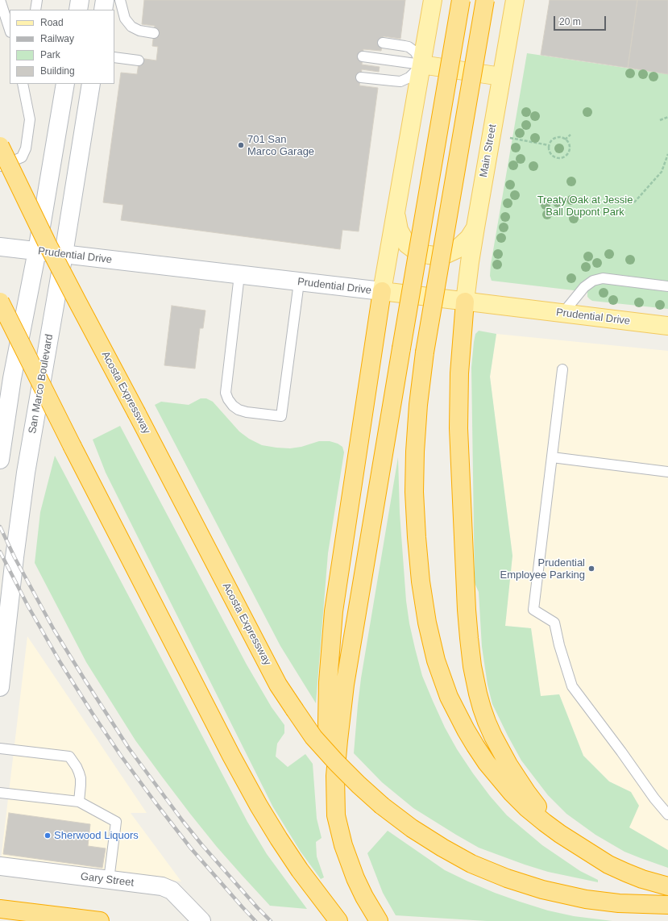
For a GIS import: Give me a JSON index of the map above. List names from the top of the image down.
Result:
{
  "streets": {
    "highway": ["Acosta Expressway"],
    "main road": [
      "Main Street",
      "Prudential Drive",
      "San Marco Boulevard",
      "Gary Street"
    ]
  },
  "crossings": [
    ["Main Street", "Prudential Drive"],
    ["Prudential Drive", "San Marco Boulevard"]
  ],
  "parks": ["Treaty Oak at Jessie Ball Dupont Park"],
  "places": ["701 San Marco Garage", "Prudential Employee Parking", "Sherwood Liquors"],
  "legend": [
    "Road",
    "Railway",
    "Park",
    "Building"
  ],
  "scale_bar": "20 m"
}
